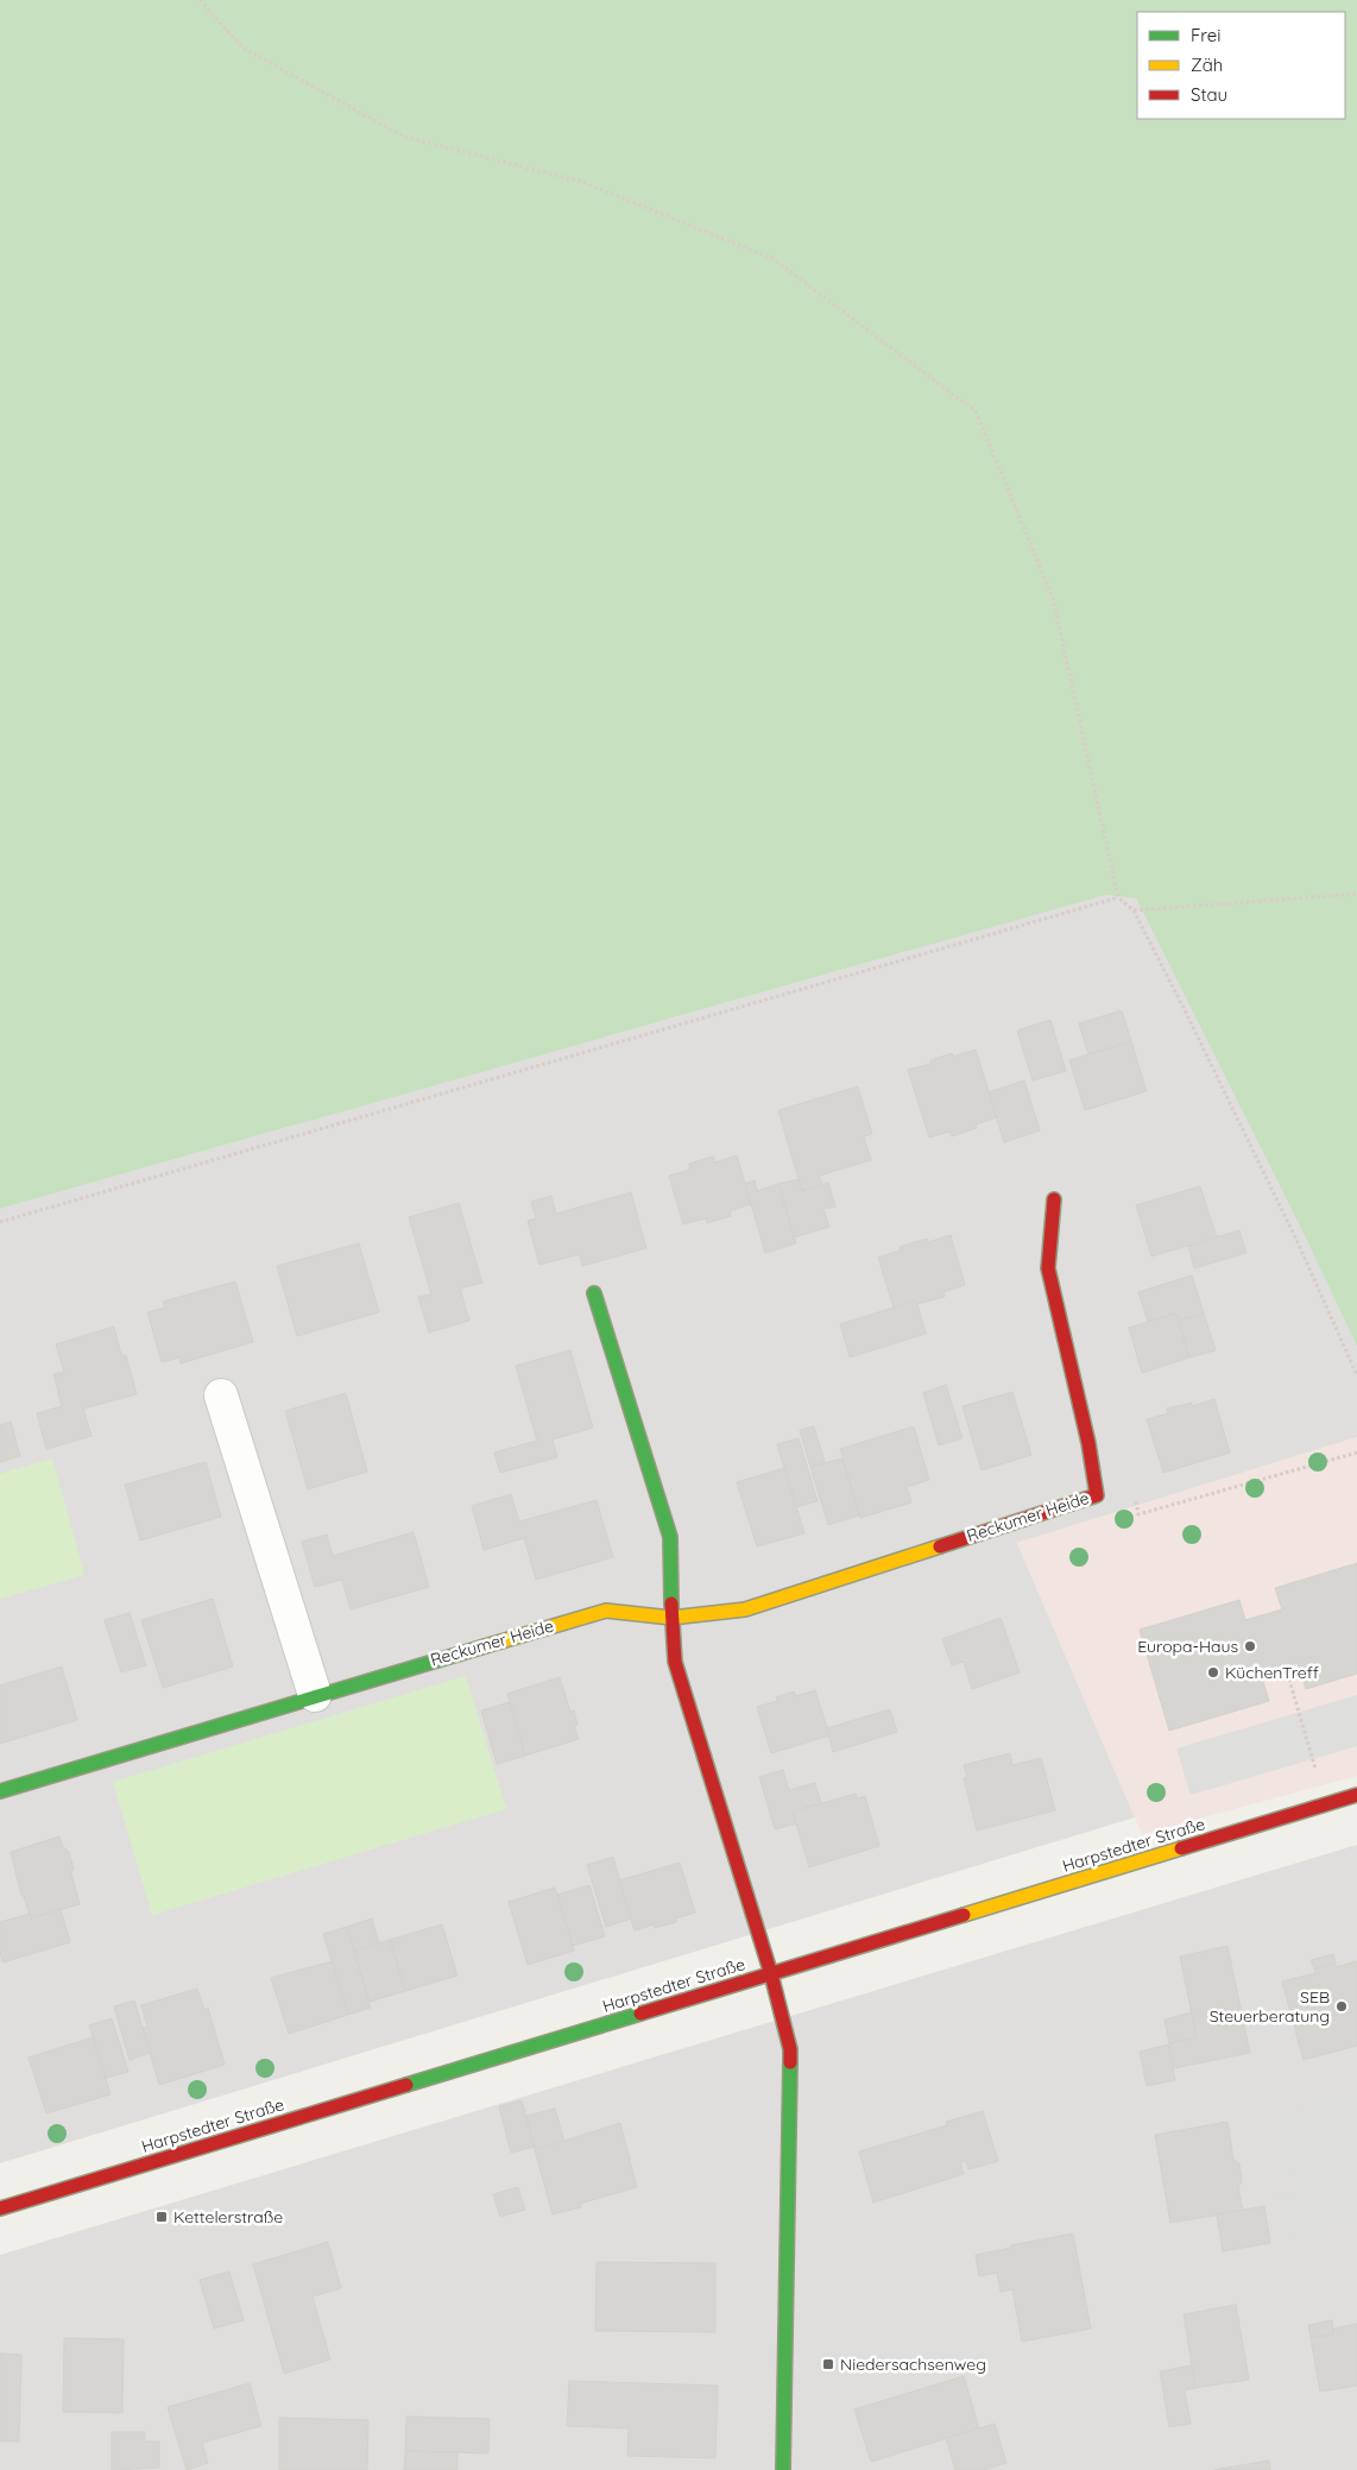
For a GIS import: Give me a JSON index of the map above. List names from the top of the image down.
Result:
{
  "streets": {
    "street": ["Reckumer Heide", "Harpstedter Straße"]
  },
  "places": {
    "other": ["Europa-Haus", "KüchenTreff", "SEB Steuerberatung"],
    "transit": ["Kettelerstraße", "Niedersachsenweg"]
  },
  "legend": ["Frei", "Zäh", "Stau"]
}
